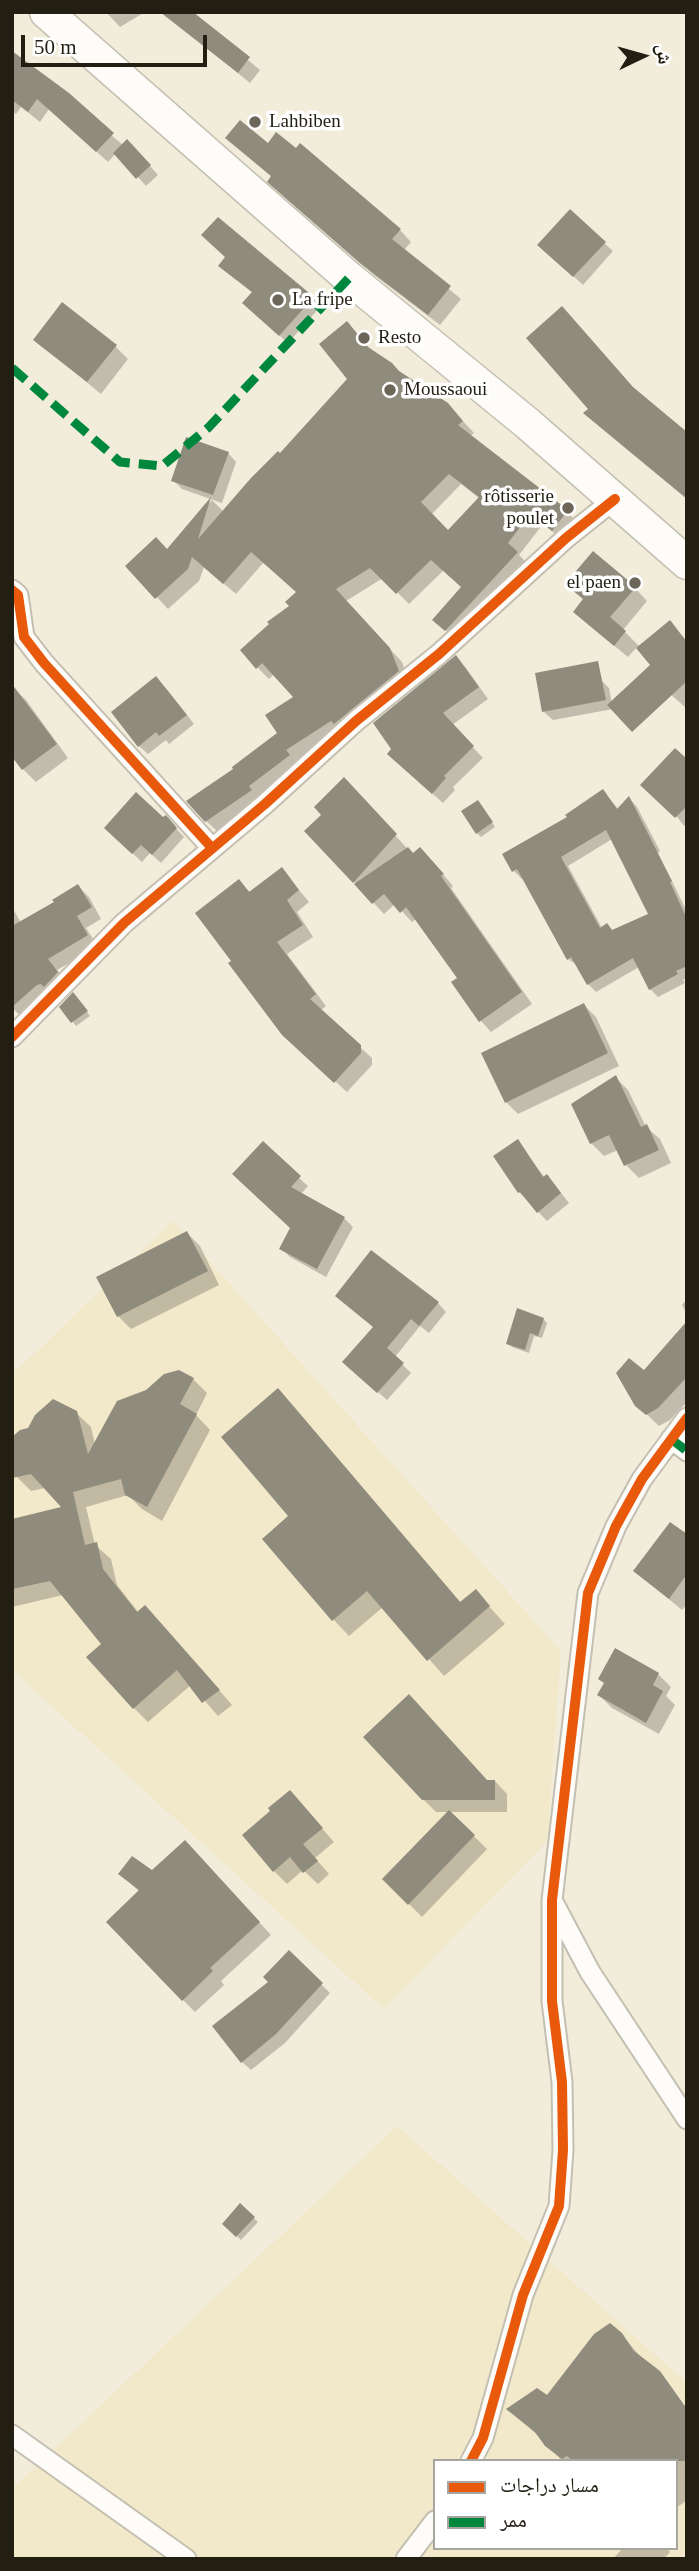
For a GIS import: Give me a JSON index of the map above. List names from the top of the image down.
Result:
{
  "places": [
    "Lahbiben",
    "La fripe",
    "Resto",
    "Moussaoui",
    "rôtisserie poulet",
    "el paen"
  ],
  "legend": ["مسار دراجات", "ممر"],
  "scale_bar": "50 m",
  "north": "right"
}
